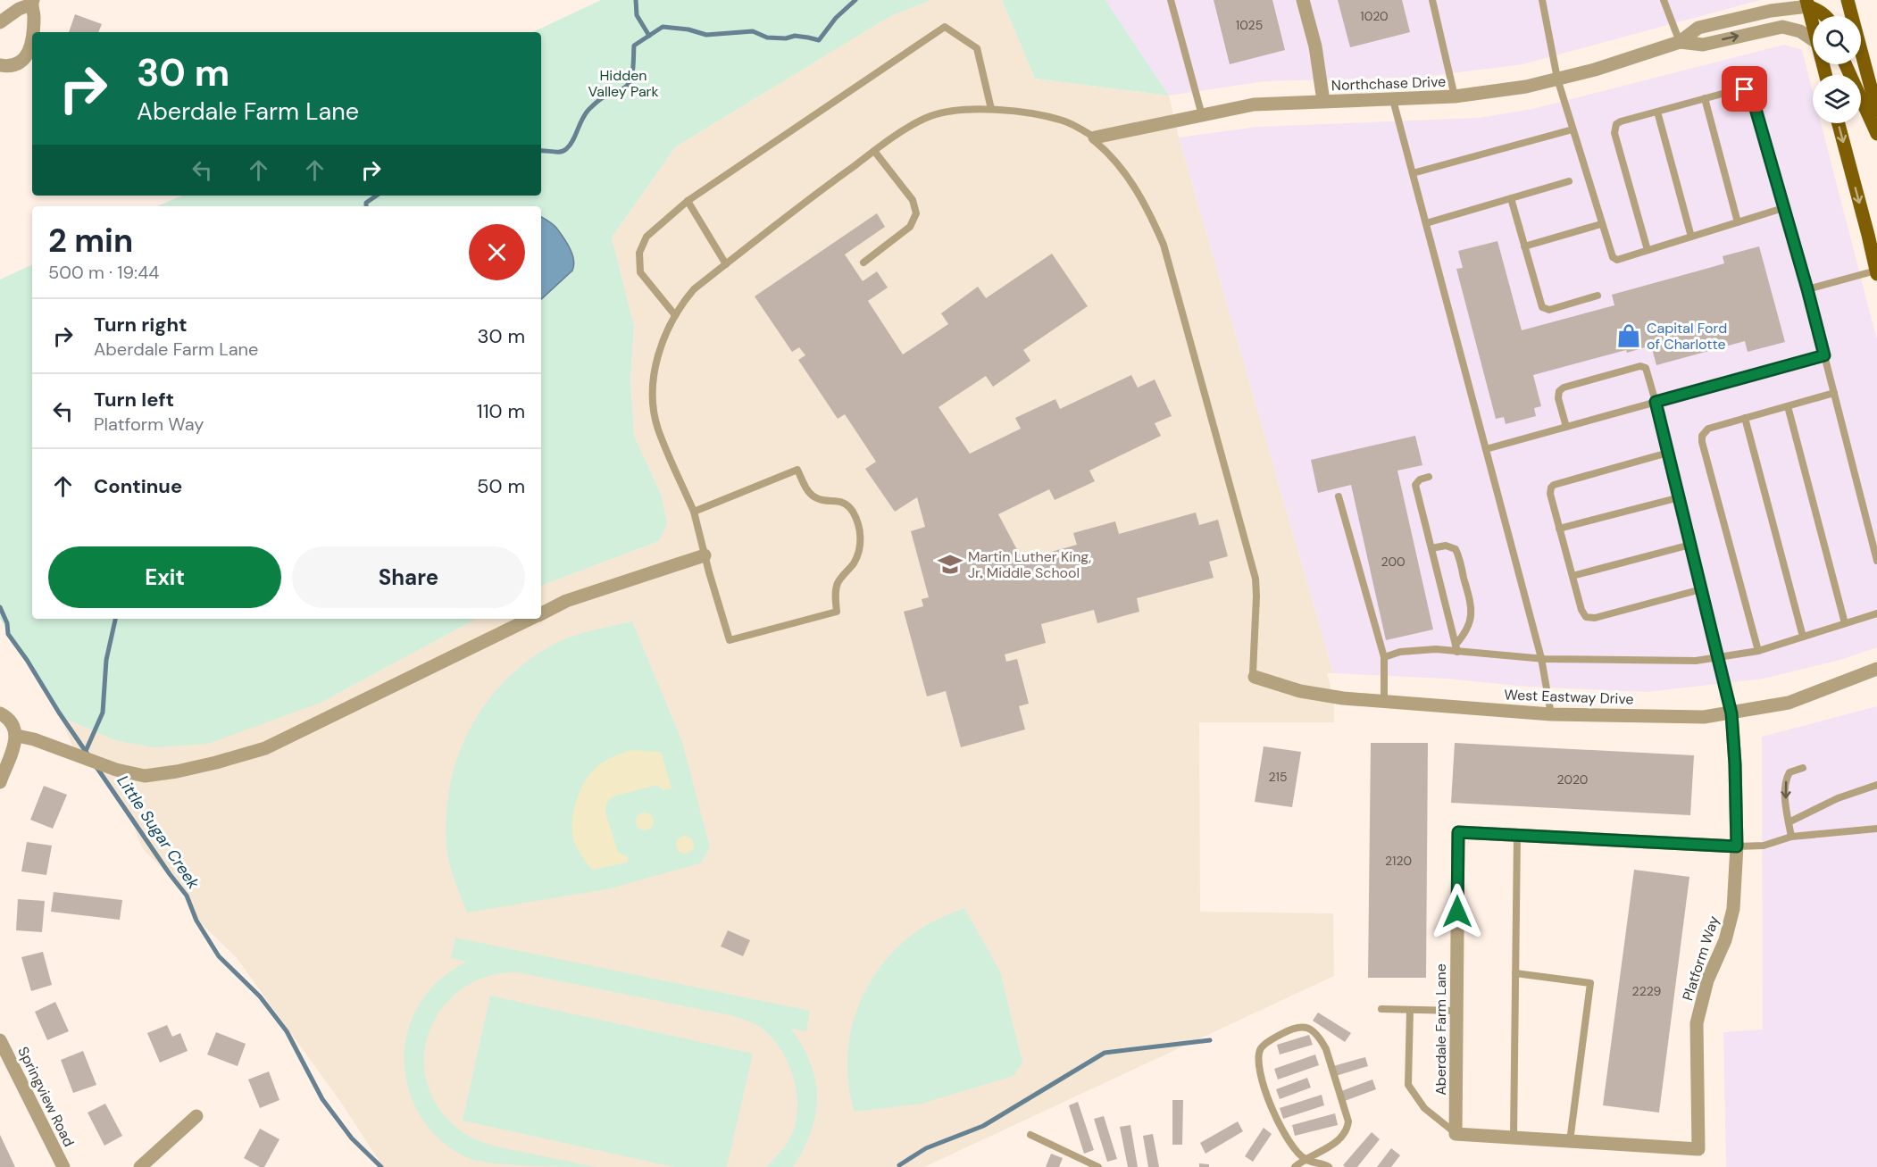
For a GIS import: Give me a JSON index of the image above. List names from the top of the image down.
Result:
{
  "streets": {
    "street": [
      "Northchase Drive",
      "West Eastway Drive",
      "Platform Way",
      "Aberdale Farm Lane",
      "Springview Road"
    ]
  },
  "crossings": [
    ["West Eastway Drive", "Platform Way"],
    ["Platform Way", "Aberdale Farm Lane"]
  ],
  "water": ["Little Sugar Creek"],
  "parks": ["Hidden Valley Park"],
  "places": {
    "shop": ["Capital Ford of Charlotte"],
    "school or university": ["Martin Luther King, Jr. Middle School"]
  },
  "house_numbers": [
    "1020",
    "1025",
    "200",
    "215",
    "2020",
    "2120",
    "2229"
  ],
  "page": {
    "turn": ["30 m", "Aberdale Farm Lane"],
    "heading": ["2 min", "500 m · 19:44"],
    "list": [
      {
        "name": "Turn right",
        "note": "Aberdale Farm Lane",
        "value": "30 m"
      },
      {
        "name": "Turn left",
        "note": "Platform Way",
        "value": "110 m"
      },
      {
        "name": "Continue",
        "value": "50 m"
      }
    ],
    "buttons": ["Exit", "Share"]
  }
}
